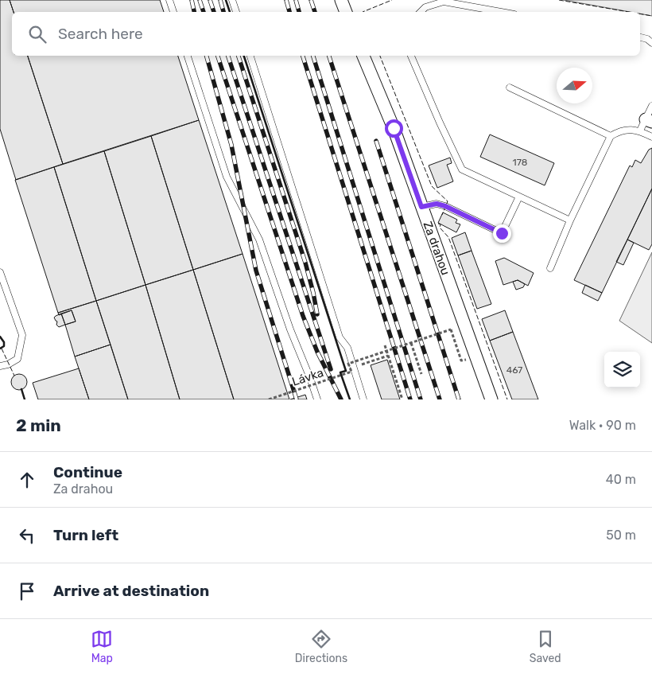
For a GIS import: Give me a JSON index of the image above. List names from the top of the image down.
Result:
{
  "streets": {
    "street": ["Za drahou"],
    "path": ["Lávka"]
  },
  "house_numbers": ["178", "467"],
  "north": "right",
  "page": {
    "search": "Search here",
    "heading": ["2 min", "Walk · 90 m"],
    "list": [
      ["Continue", "Za drahou", "40 m"],
      ["Turn left", "50 m"],
      "Arrive at destination"
    ],
    "nav": ["Map", "Directions", "Saved"]
  }
}
